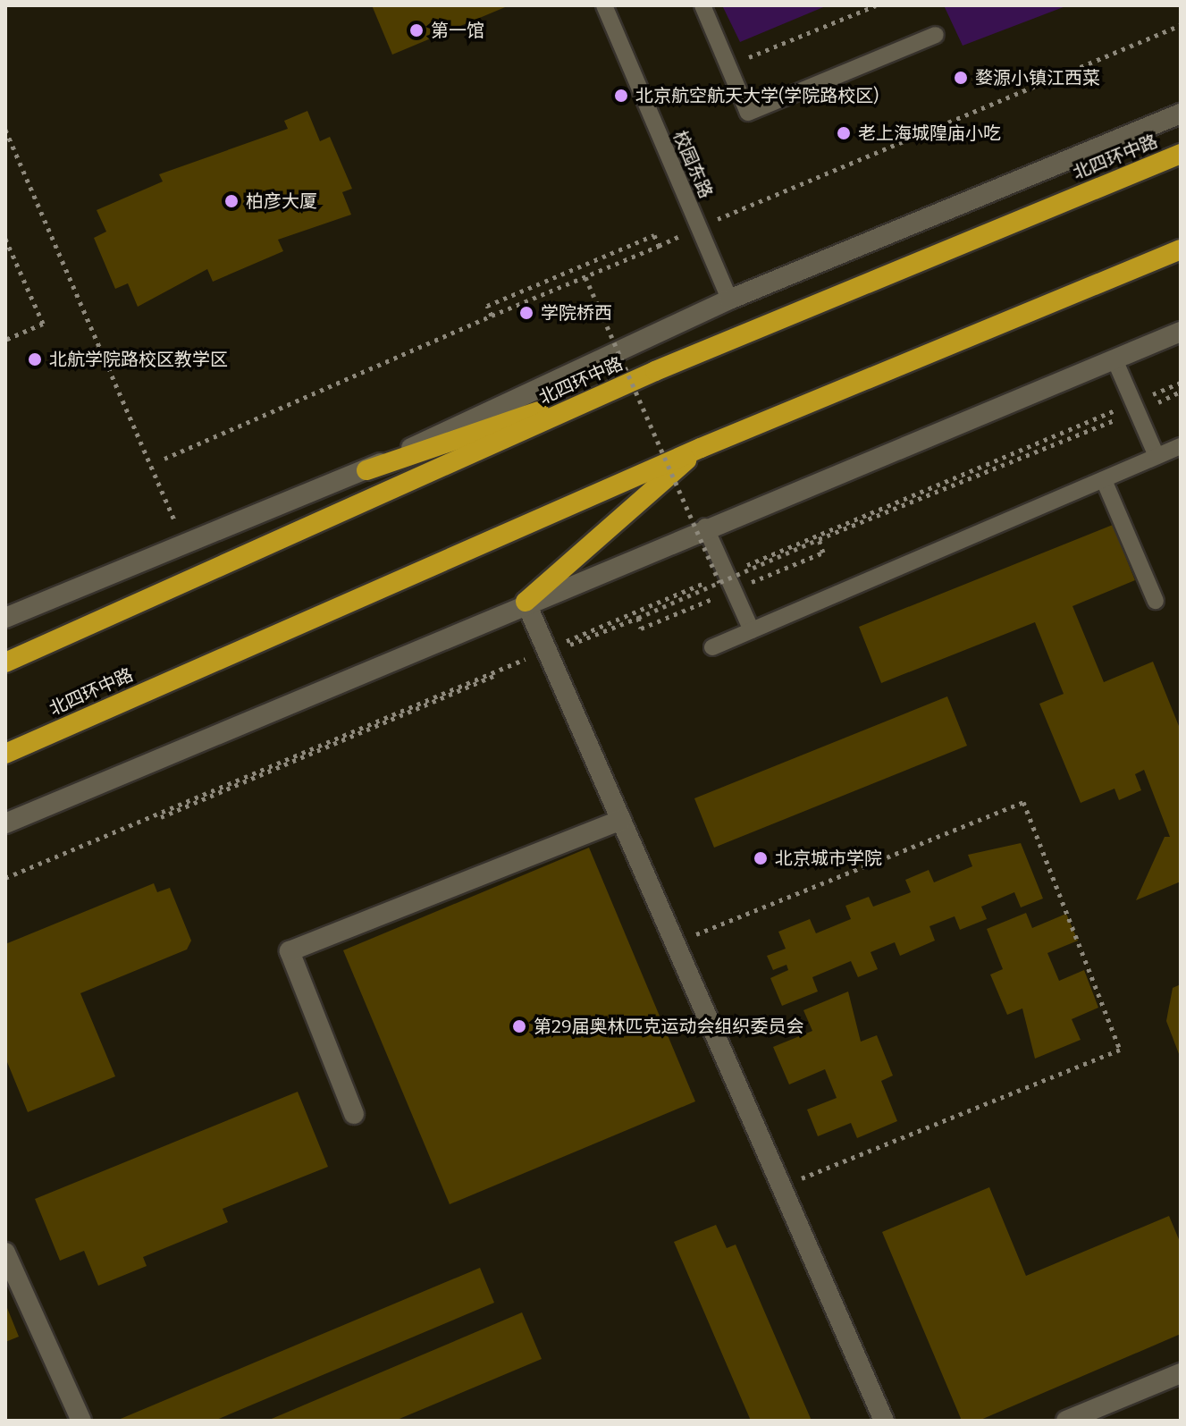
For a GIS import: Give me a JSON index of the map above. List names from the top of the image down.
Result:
{
  "streets": {
    "highway": ["北四环中路"],
    "lane": ["校园东路"]
  },
  "crossings": [
    ["北四环中路", "校园东路"]
  ],
  "places": [
    "第一馆",
    "婺源小镇江西菜",
    "北京航空航天大学(学院路校区)",
    "老上海城隍庙小吃",
    "柏彦大厦",
    "学院桥西",
    "北航学院路校区教学区",
    "北京城市学院",
    "第29届奥林匹克运动会组织委员会"
  ]
}
